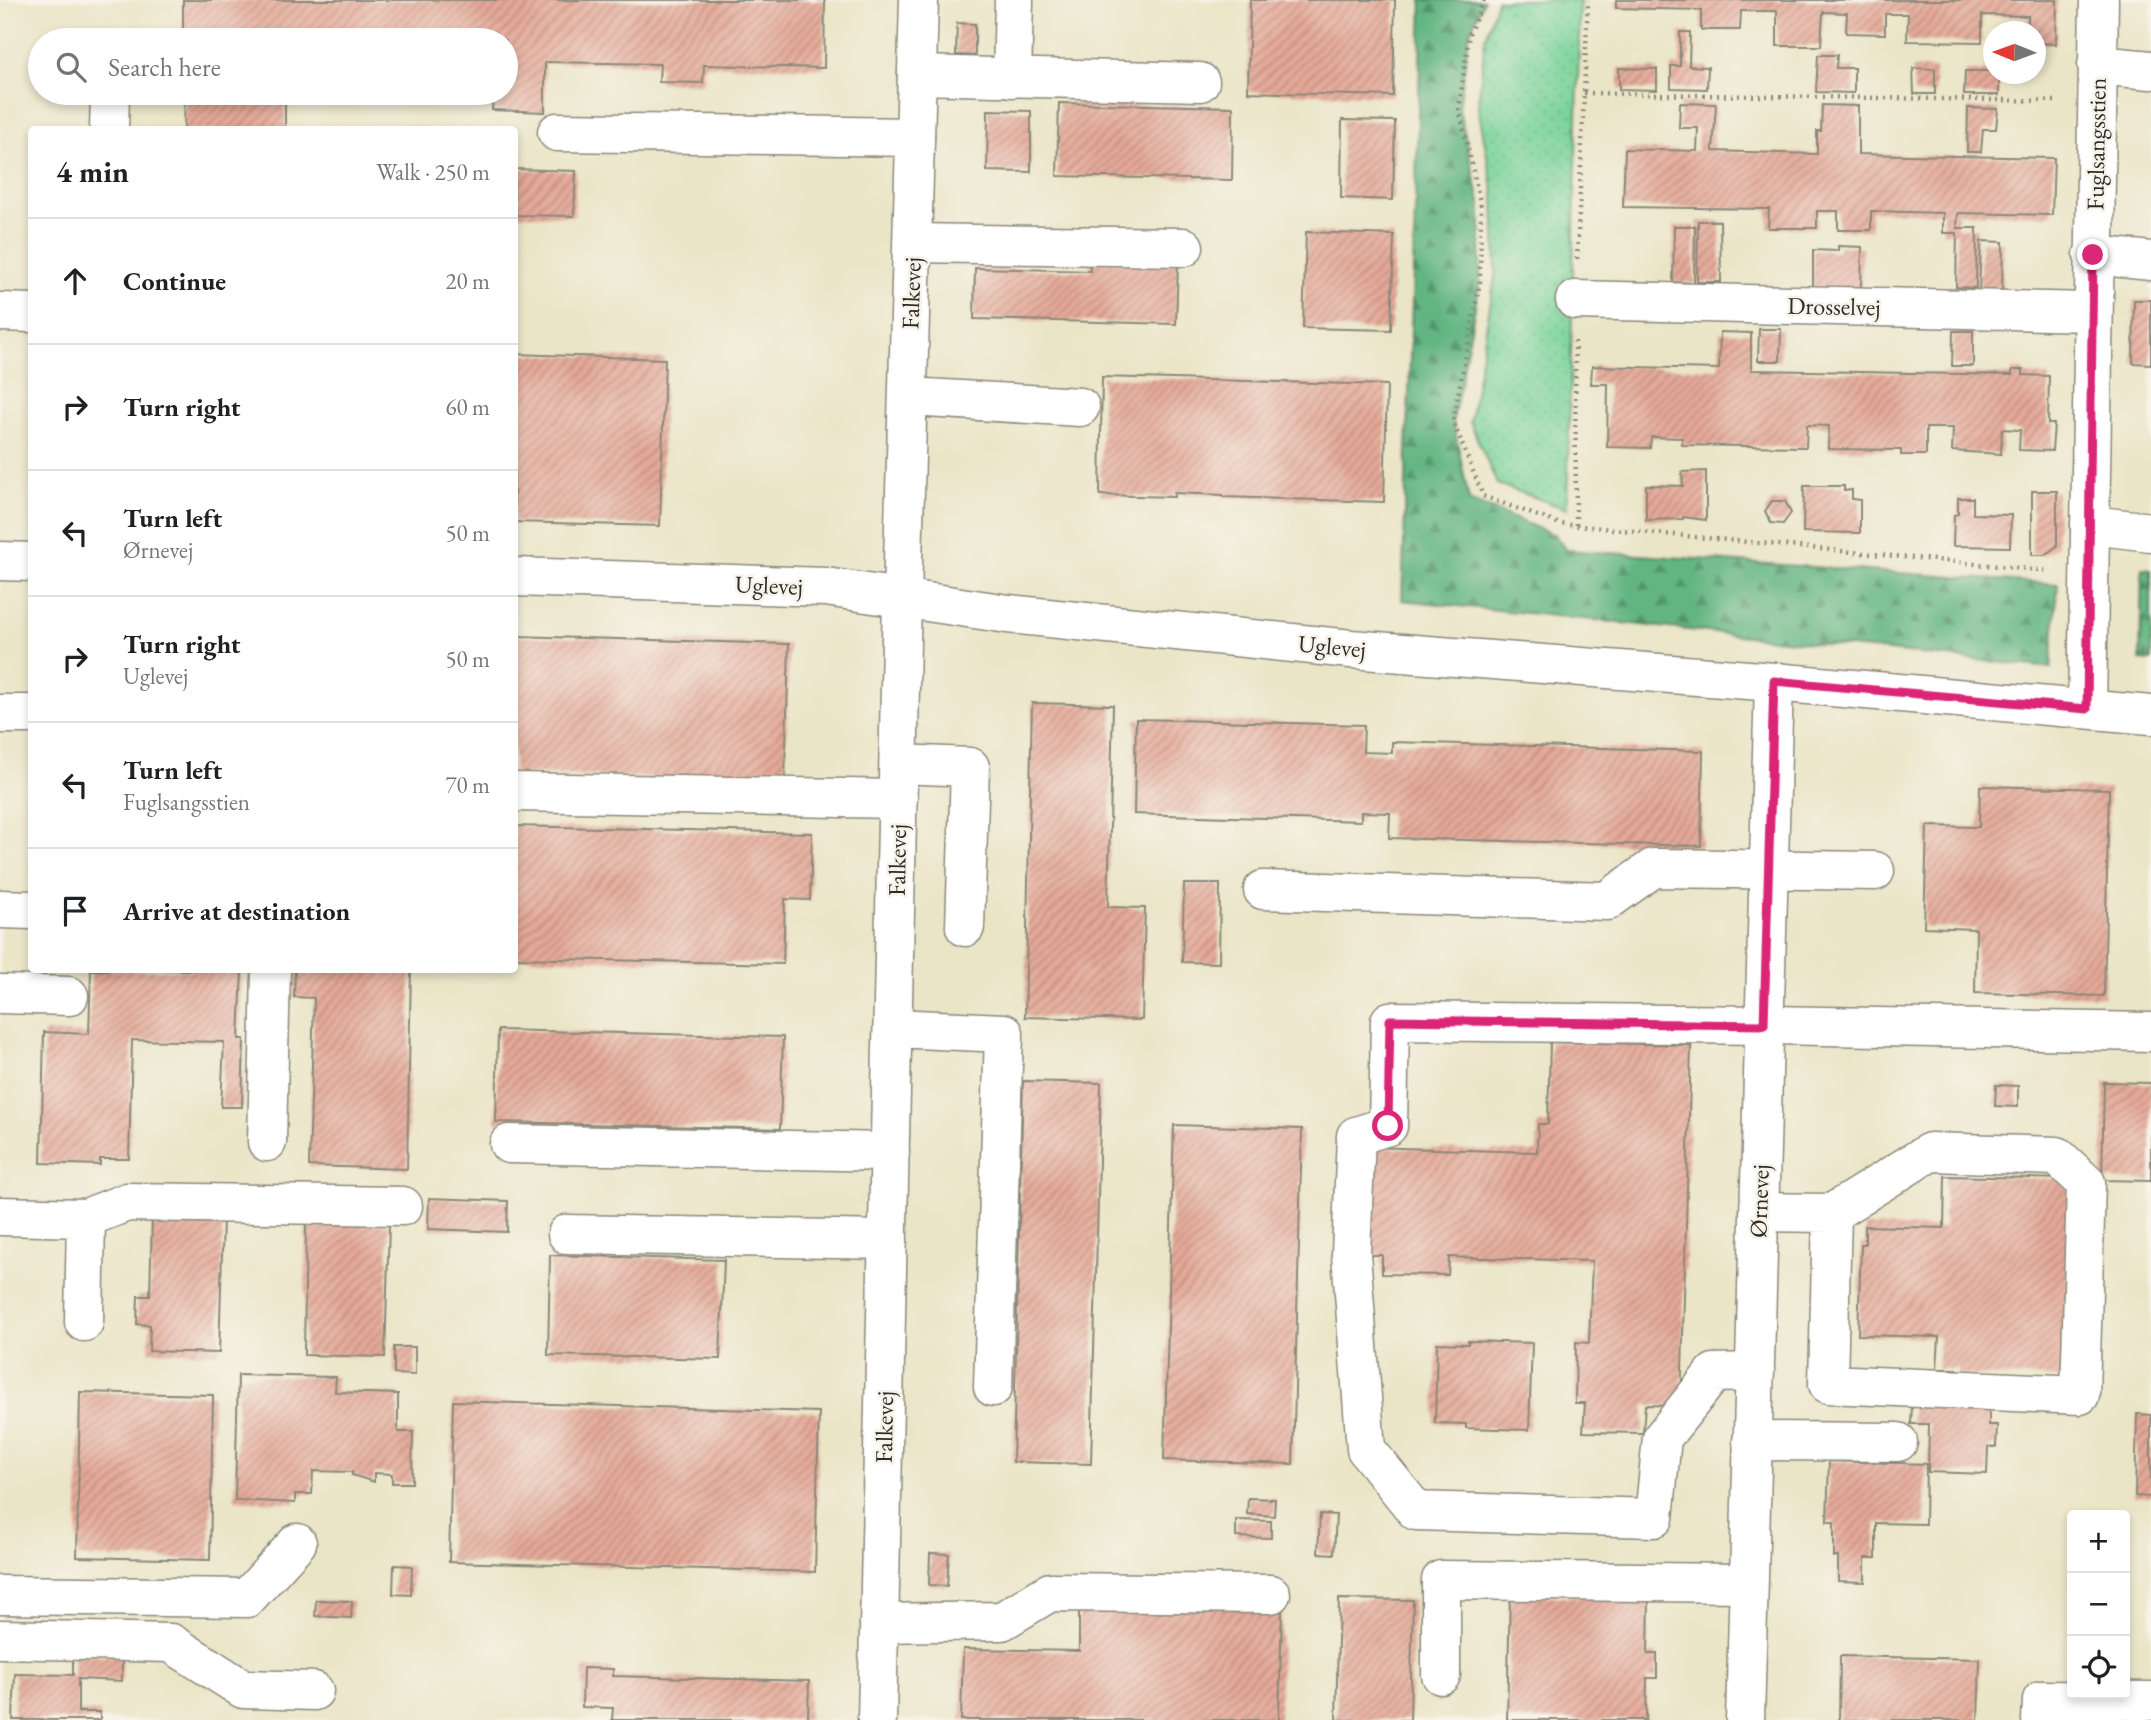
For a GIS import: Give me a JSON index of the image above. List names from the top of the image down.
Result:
{
  "streets": {
    "street": [
      "Fuglsangsstien",
      "Falkevej",
      "Drosselvej",
      "Uglevej",
      "Ørnevej"
    ]
  },
  "crossings": [
    ["Fuglsangsstien", "Drosselvej"],
    ["Fuglsangsstien", "Uglevej"],
    ["Falkevej", "Uglevej"],
    ["Uglevej", "Ørnevej"]
  ],
  "north": "left",
  "page": {
    "search": "Search here",
    "heading": ["4 min", "Walk · 250 m"],
    "list": [
      ["Continue", "20 m"],
      ["Turn right", "60 m"],
      ["Turn left", "Ørnevej", "50 m"],
      ["Turn right", "Uglevej", "50 m"],
      ["Turn left", "Fuglsangsstien", "70 m"],
      "Arrive at destination"
    ],
    "map_buttons": ["+", "−"]
  }
}
